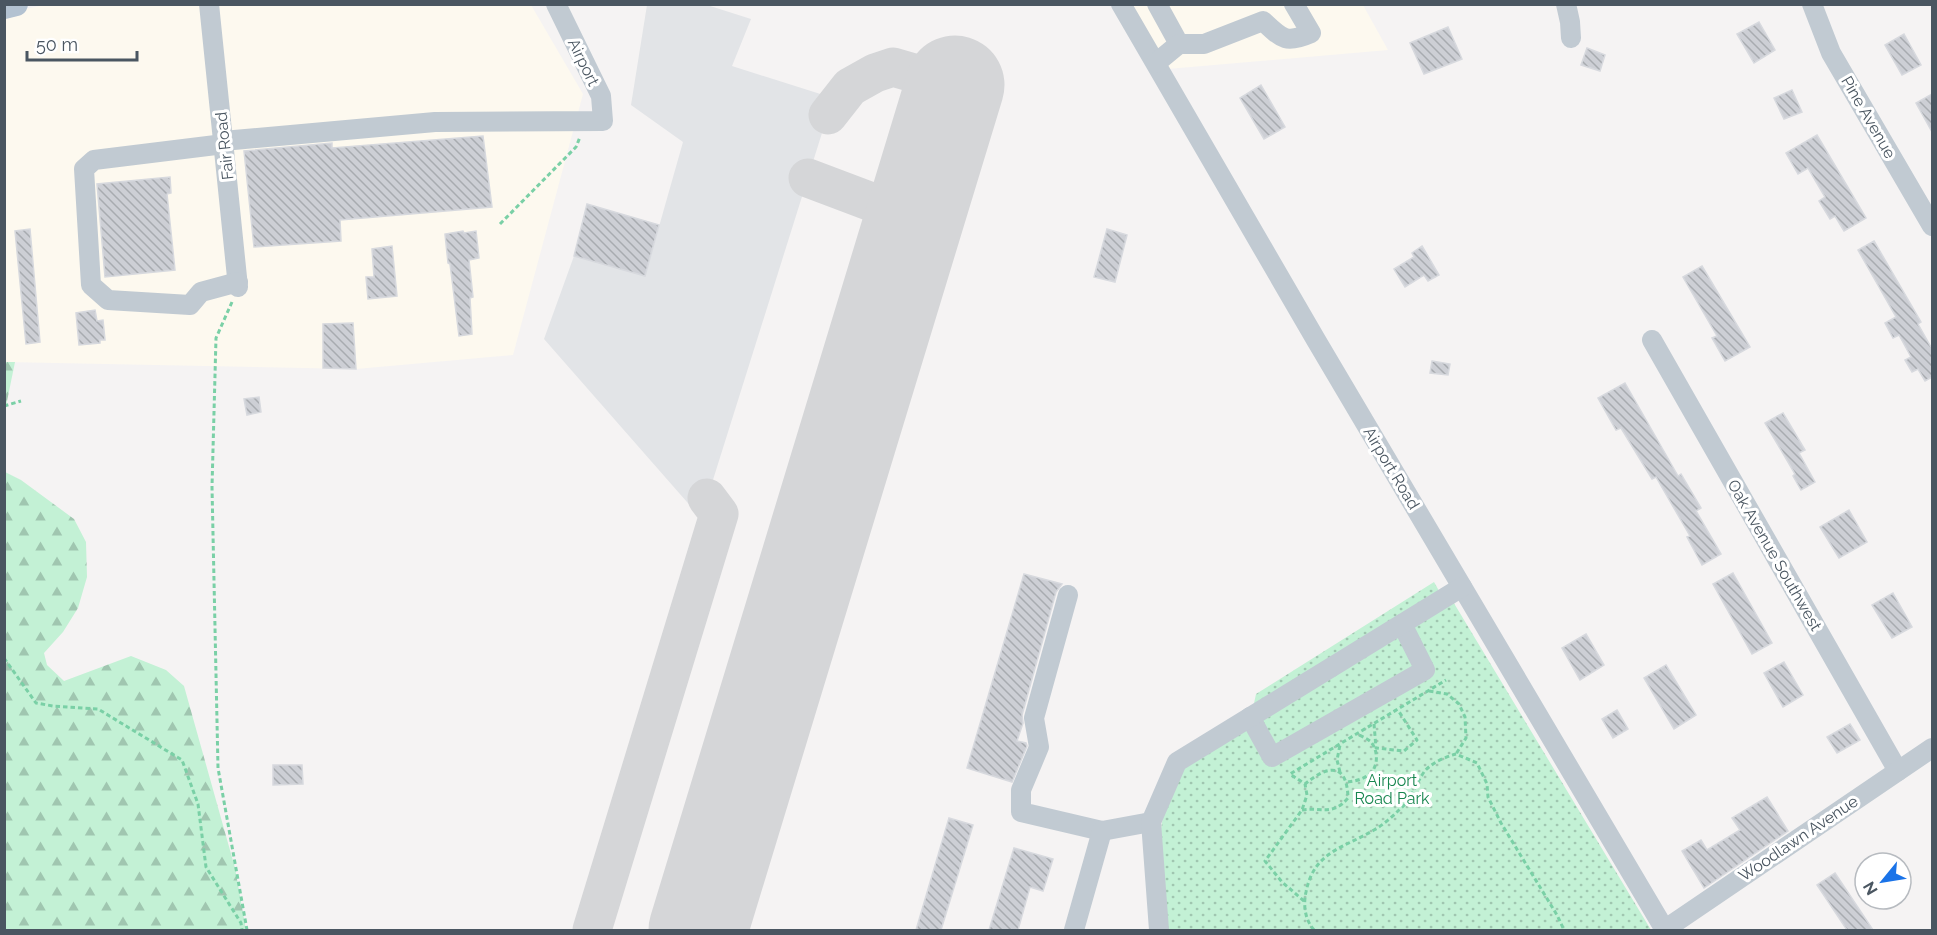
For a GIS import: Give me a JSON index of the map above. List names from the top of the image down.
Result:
{
  "streets": {
    "street": [
      "Airport",
      "Pine Avenue",
      "Fair Road",
      "Airport Road",
      "Oak Avenue Southwest",
      "Woodlawn Avenue"
    ]
  },
  "crossings": [
    ["Airport Road", "Woodlawn Avenue"],
    ["Oak Avenue Southwest", "Woodlawn Avenue"]
  ],
  "parks": ["Airport Road Park"],
  "scale_bar": "50 m",
  "north": "bottom left"
}
